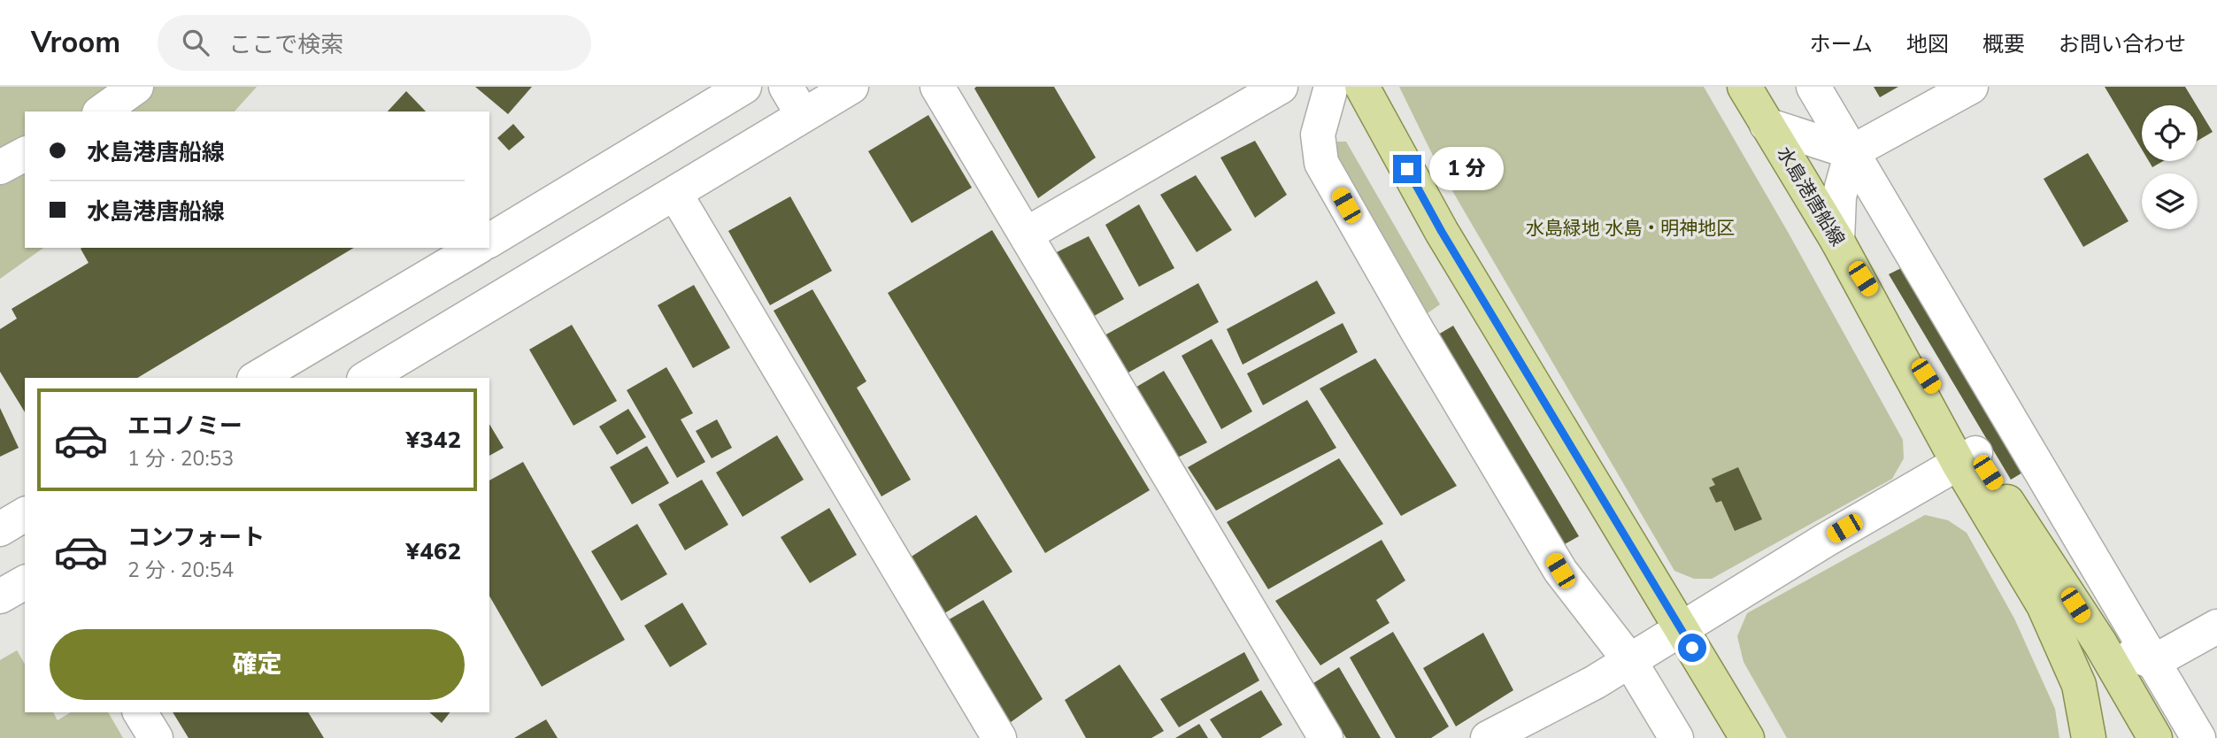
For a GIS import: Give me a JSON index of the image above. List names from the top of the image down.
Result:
{
  "streets": {
    "main road": ["水島港唐船線"]
  },
  "parks": ["水島緑地 水島・明神地区"],
  "page": {
    "header": "Vroom",
    "search": "ここで検索",
    "nav": [
      "ホーム",
      "地図",
      "概要",
      "お問い合わせ"
    ],
    "banner": ["水島港唐船線", "水島港唐船線"],
    "bubble": "1 分",
    "list": [
      {
        "name": "エコノミー",
        "note": "1 分 · 20:53",
        "value": "¥342"
      },
      {
        "name": "コンフォート",
        "note": "2 分 · 20:54",
        "value": "¥462"
      }
    ],
    "buttons": "確定"
  }
}
